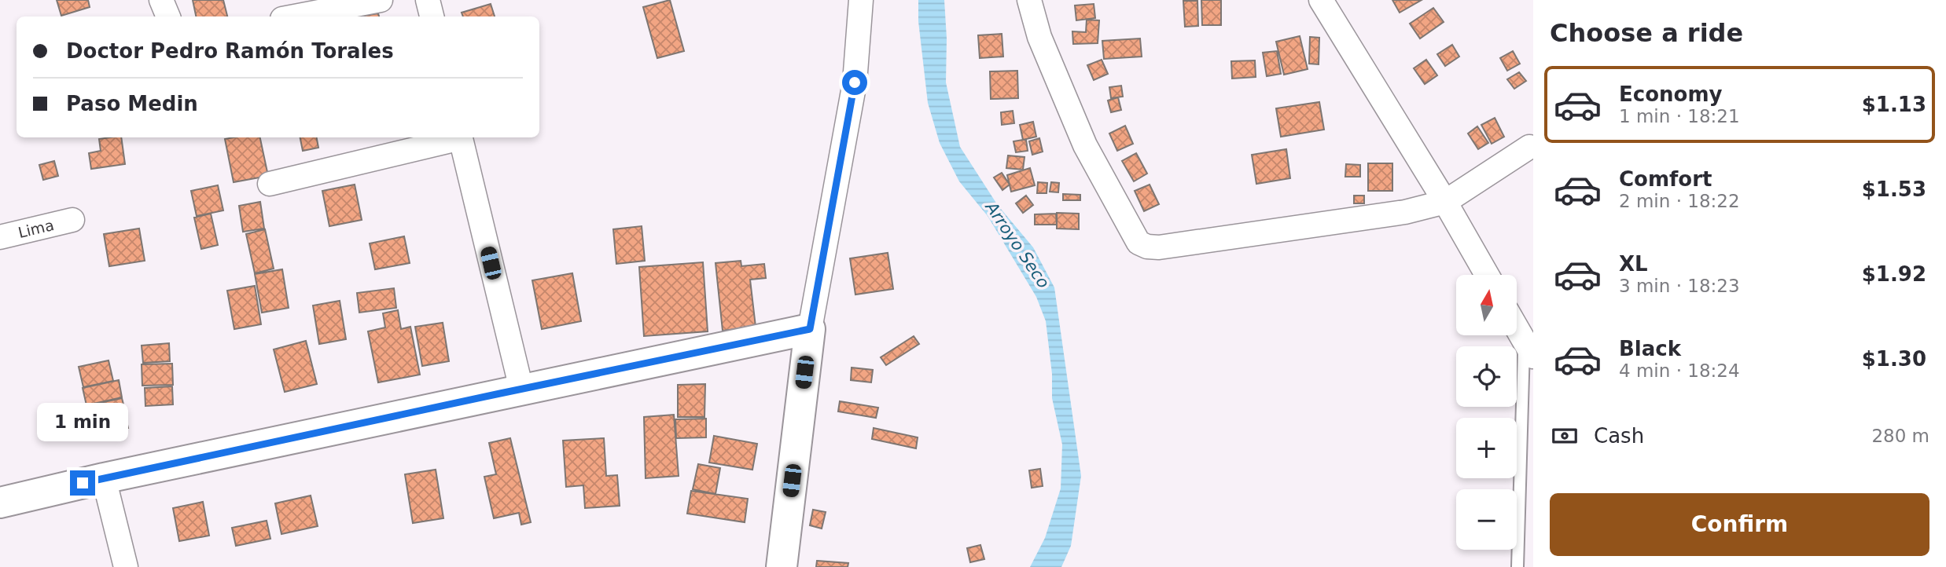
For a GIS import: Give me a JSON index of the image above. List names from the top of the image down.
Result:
{
  "streets": {
    "street": ["Lima"]
  },
  "water": ["Arroyo Seco"],
  "north": "top",
  "page": {
    "heading": "Choose a ride",
    "banner": ["Doctor Pedro Ramón Torales", "Paso Medin"],
    "list": [
      {
        "name": "Economy",
        "note": "1 min · 18:21",
        "value": "$1.13"
      },
      {
        "name": "Comfort",
        "note": "2 min · 18:22",
        "value": "$1.53"
      },
      {
        "name": "XL",
        "note": "3 min · 18:23",
        "value": "$1.92"
      },
      {
        "name": "Black",
        "note": "4 min · 18:24",
        "value": "$1.30"
      }
    ],
    "map_buttons": ["+", "−"],
    "bubble": "1 min",
    "pay": ["Cash", "280 m"],
    "buttons": "Confirm"
  }
}
